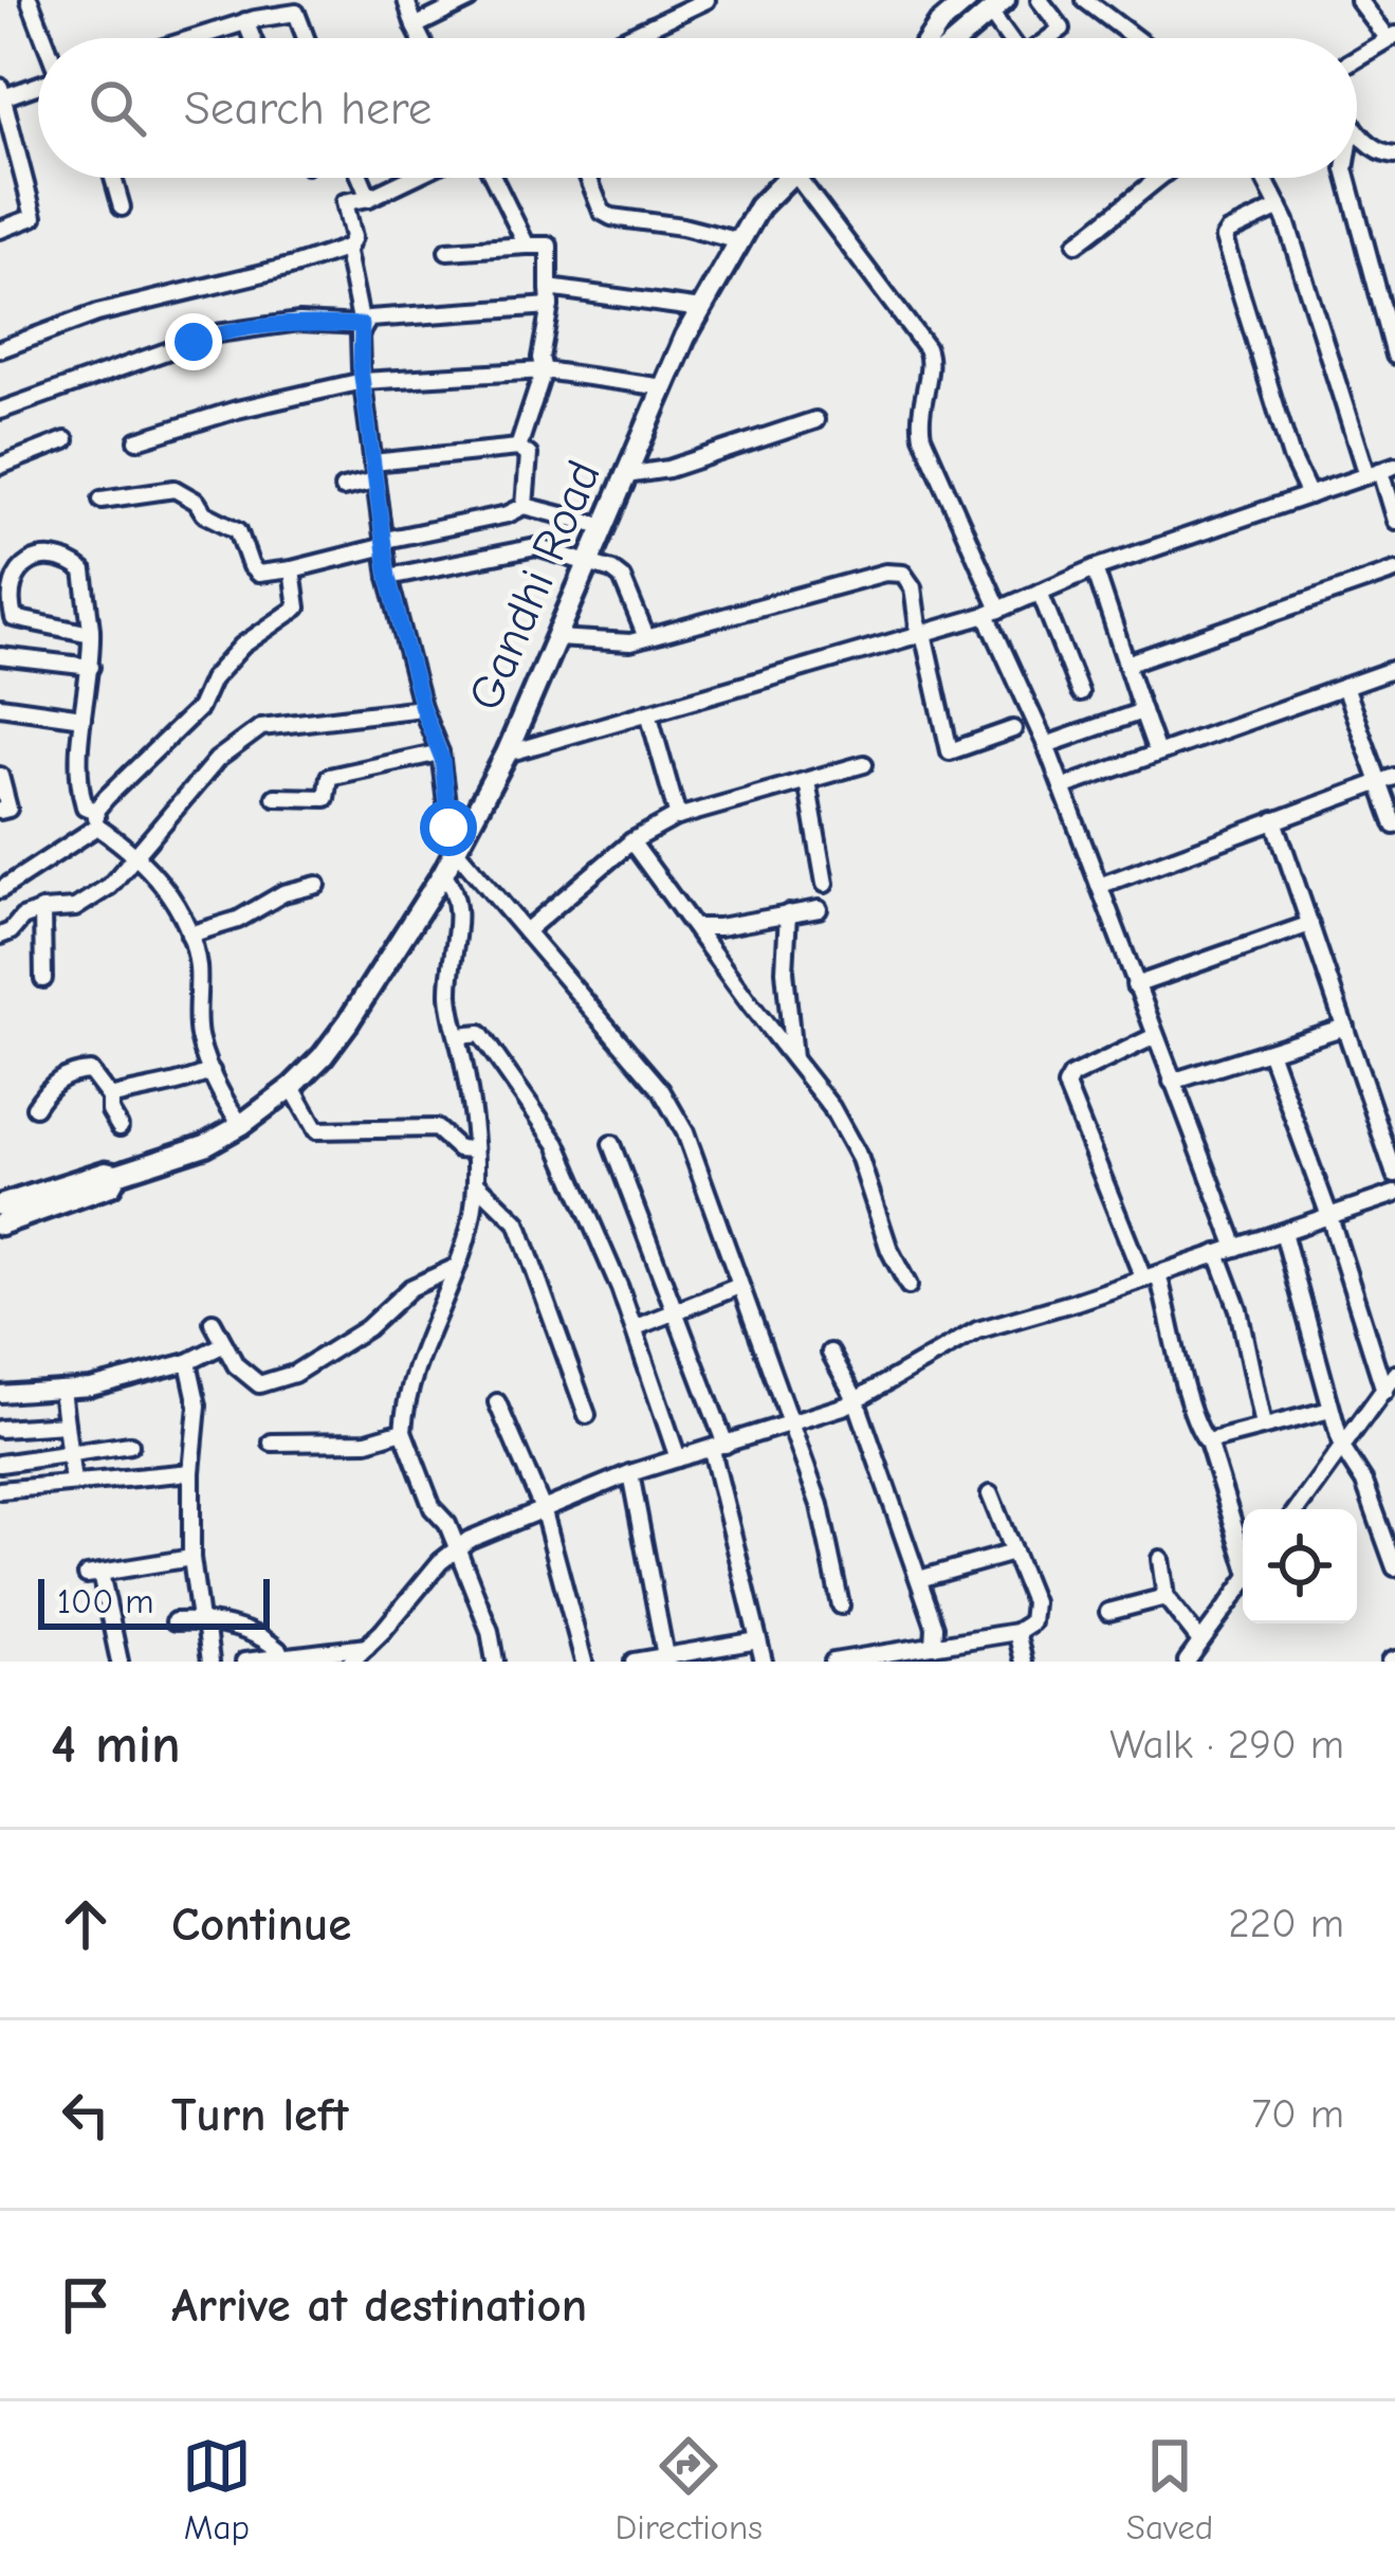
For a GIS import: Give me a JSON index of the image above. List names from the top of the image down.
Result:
{
  "streets": {
    "main road": ["Gandhi Road"]
  },
  "scale_bar": "100 m",
  "page": {
    "search": "Search here",
    "scale": "100 m",
    "heading": ["4 min", "Walk · 290 m"],
    "list": [
      ["Continue", "220 m"],
      ["Turn left", "70 m"],
      "Arrive at destination"
    ],
    "nav": ["Map", "Directions", "Saved"]
  }
}
